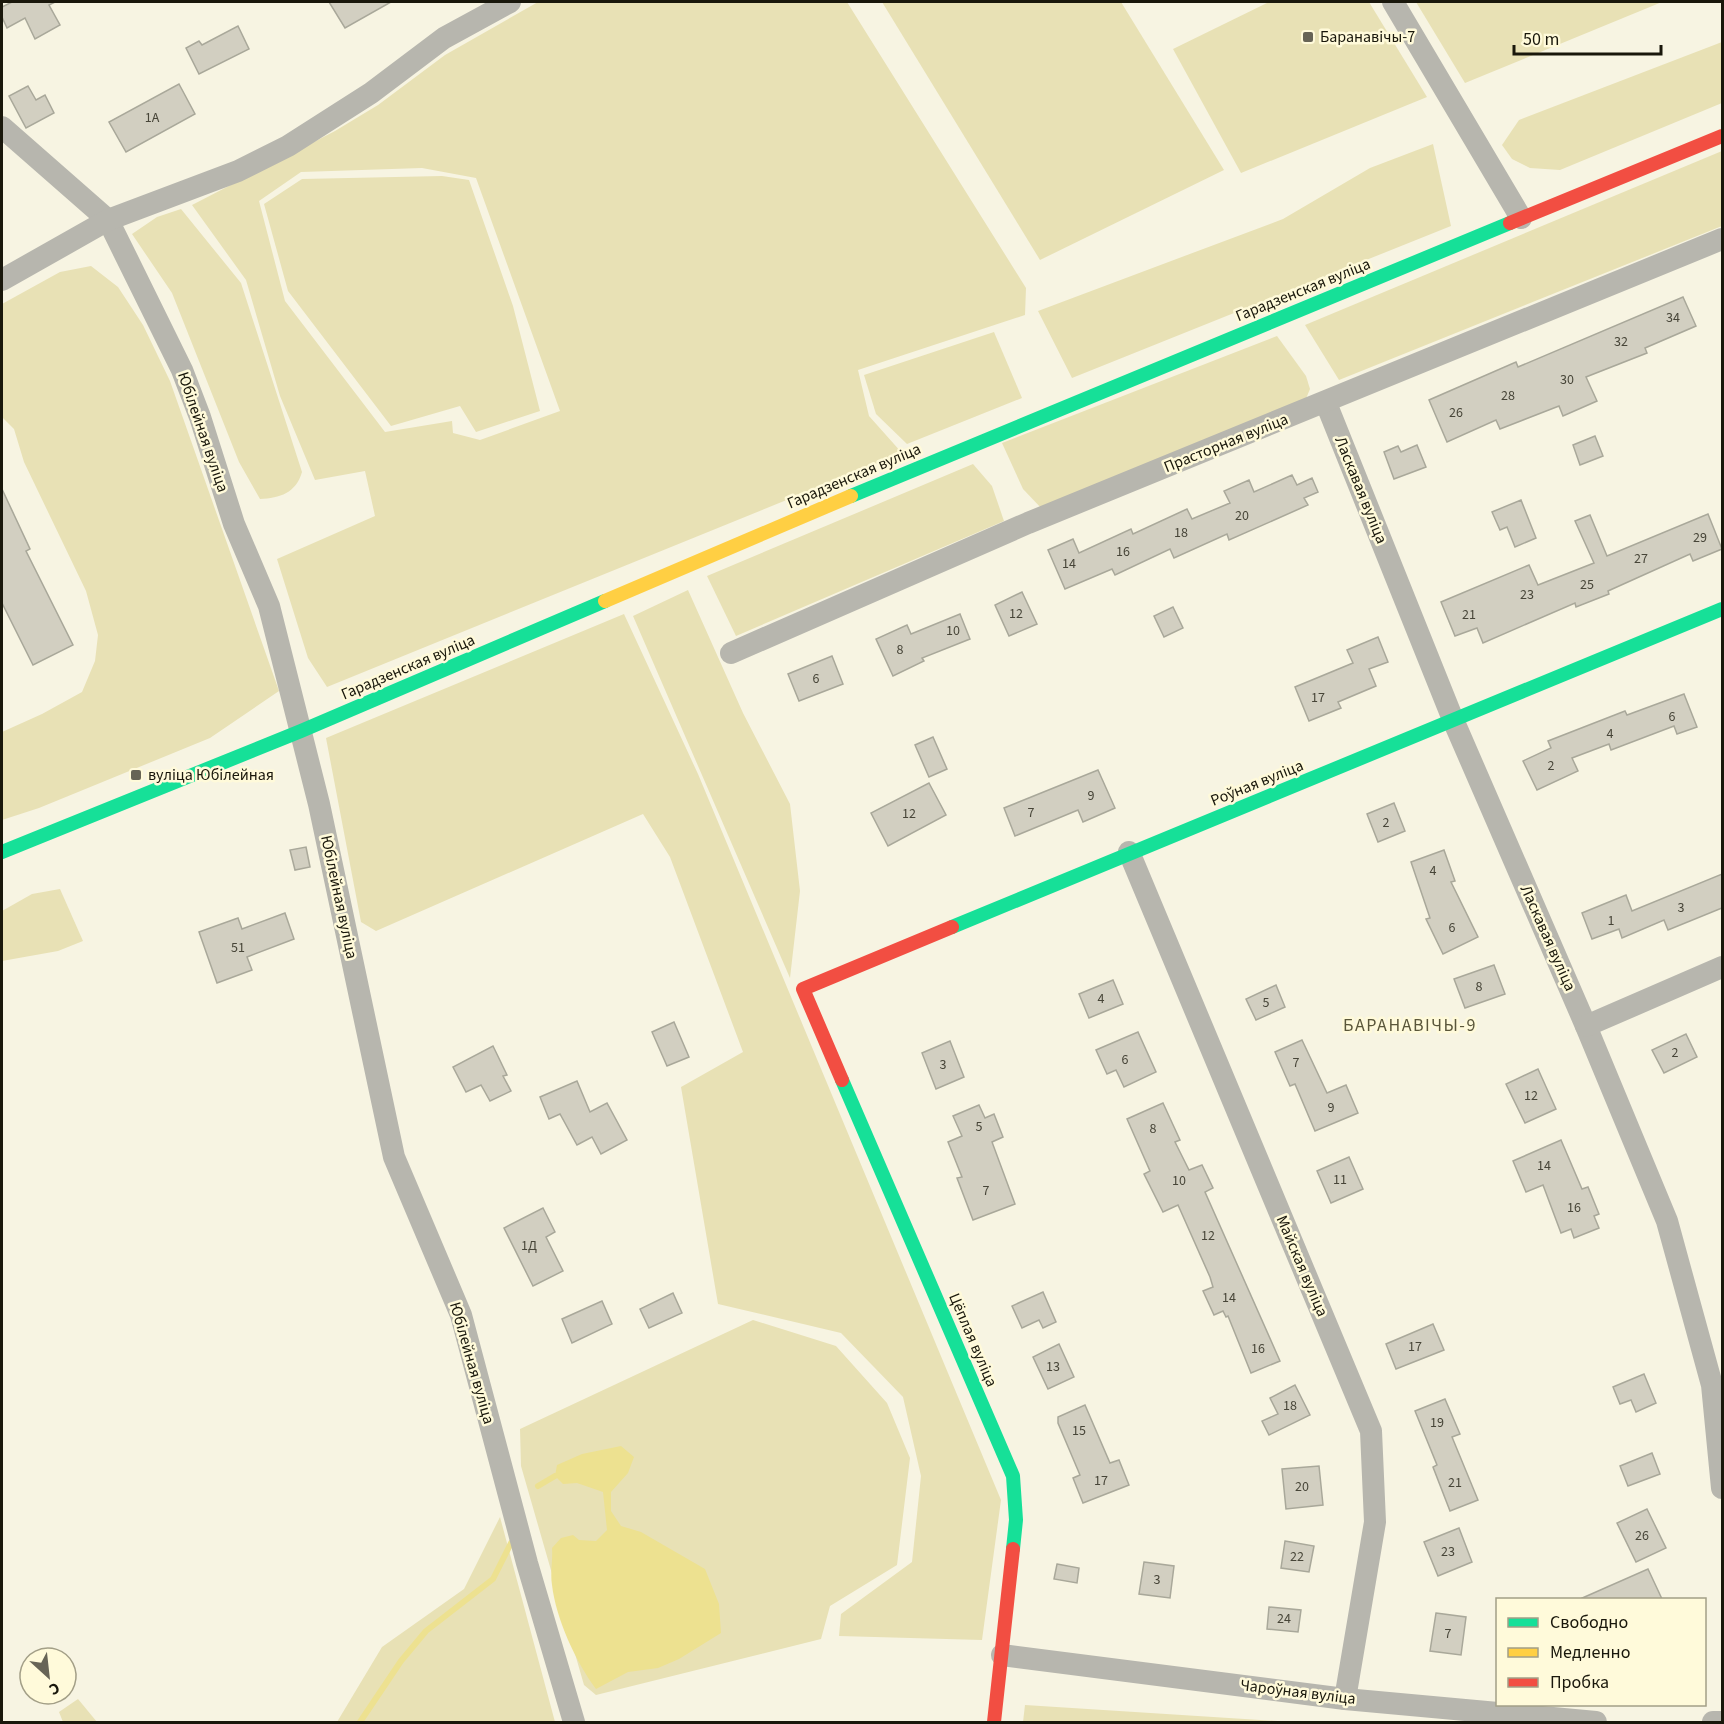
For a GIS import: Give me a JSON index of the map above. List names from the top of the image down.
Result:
{
  "streets": {
    "main road": ["Гарадзенская вуліца", "Роўная вуліца", "Цёплая вуліца"],
    "street": [
      "Юбілейная вуліца",
      "Прасторная вуліца",
      "Ласкавая вуліца",
      "Майская вуліца",
      "Чароўная вуліца"
    ]
  },
  "crossings": [
    ["Гарадзенская вуліца", "Юбілейная вуліца"],
    ["Прасторная вуліца", "Ласкавая вуліца"],
    ["Ласкавая вуліца", "Роўная вуліца"],
    ["Роўная вуліца", "Майская вуліца"],
    ["Роўная вуліца", "Цёплая вуліца"],
    ["Майская вуліца", "Чароўная вуліца"],
    ["Цёплая вуліца", "Чароўная вуліца"]
  ],
  "districts": ["БАРАНАВІЧЫ-9"],
  "places": {
    "transit": ["Баранавічы-7", "вуліца Юбілейная"]
  },
  "house_numbers": [
    "1А",
    "34",
    "32",
    "30",
    "28",
    "26",
    "20",
    "18",
    "29",
    "16",
    "27",
    "14",
    "25",
    "23",
    "12",
    "21",
    "10",
    "8",
    "6",
    "17",
    "6",
    "4",
    "2",
    "9",
    "7",
    "12",
    "2",
    "4",
    "3",
    "1",
    "6",
    "51",
    "8",
    "4",
    "5",
    "2",
    "6",
    "7",
    "3",
    "12",
    "9",
    "5",
    "8",
    "14",
    "11",
    "10",
    "7",
    "16",
    "12",
    "1Д",
    "14",
    "17",
    "16",
    "13",
    "18",
    "19",
    "15",
    "17",
    "21",
    "20",
    "26",
    "23",
    "22",
    "3",
    "24",
    "7"
  ],
  "legend": ["Свободно", "Медленно", "Пробка"],
  "scale_bar": "50 m",
  "north": "bottom right"
}
